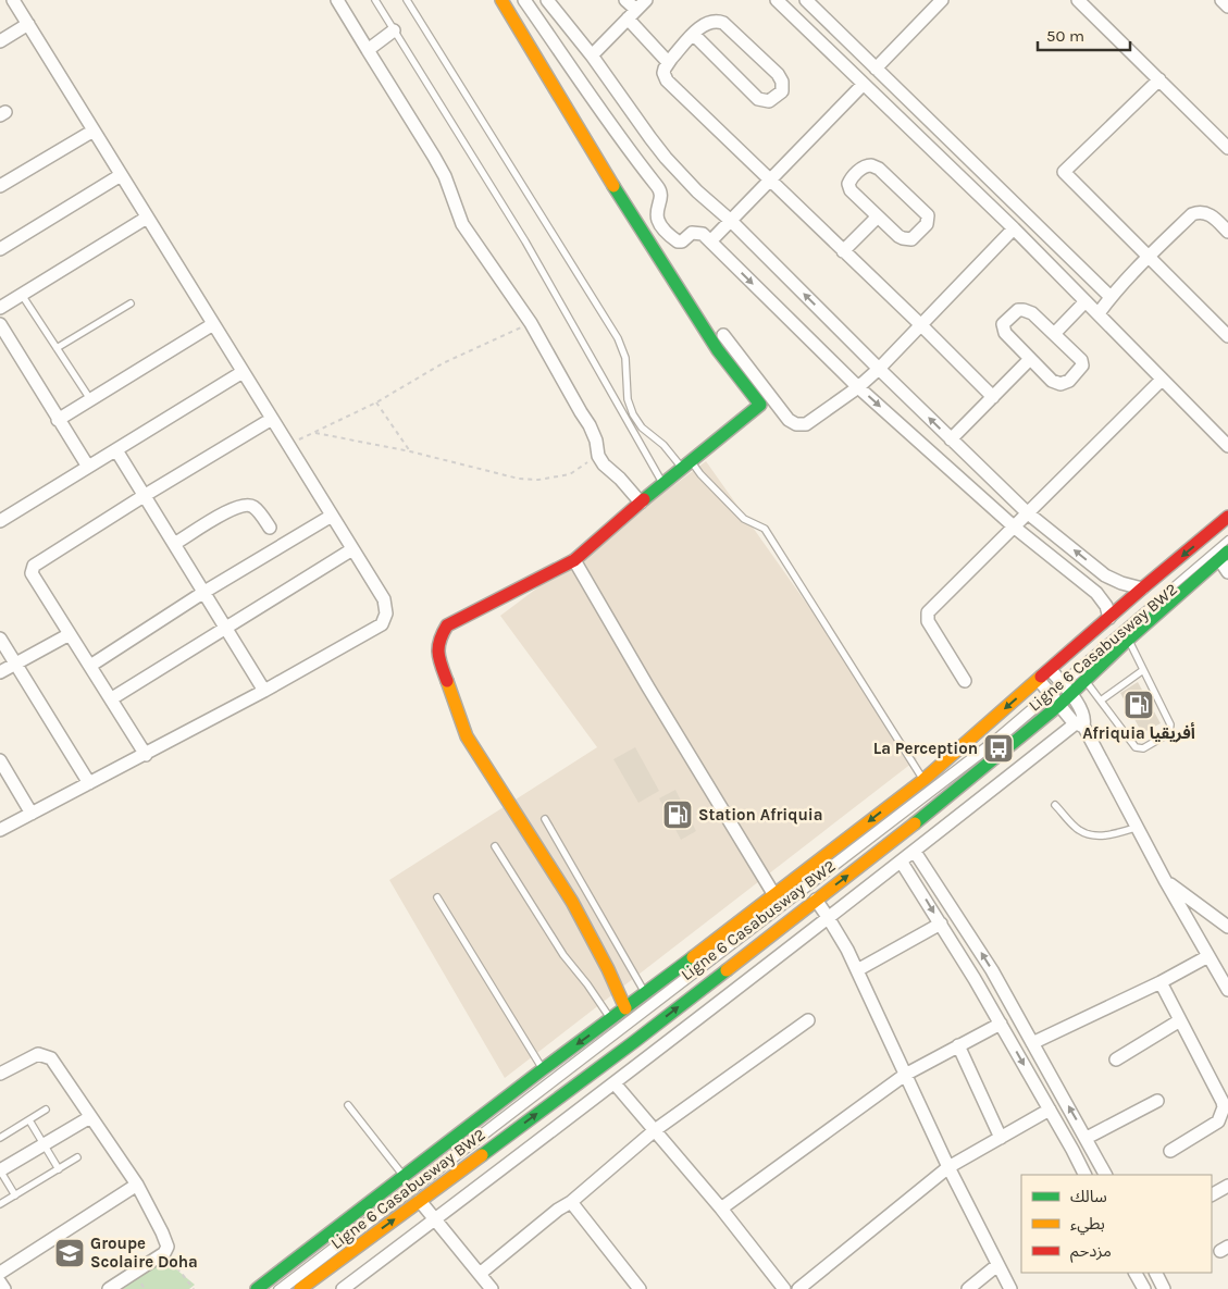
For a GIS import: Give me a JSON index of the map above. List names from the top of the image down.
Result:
{
  "streets": {
    "lane": ["Ligne 6 Casabusway BW2"]
  },
  "places": {
    "fuel station": ["Afriquia أفريقيا", "Station Afriquia"],
    "bus stop": ["La Perception"],
    "school or university": ["Groupe Scolaire Doha"]
  },
  "legend": ["سالك", "بطيء", "مزدحم"],
  "scale_bar": "50 m"
}
